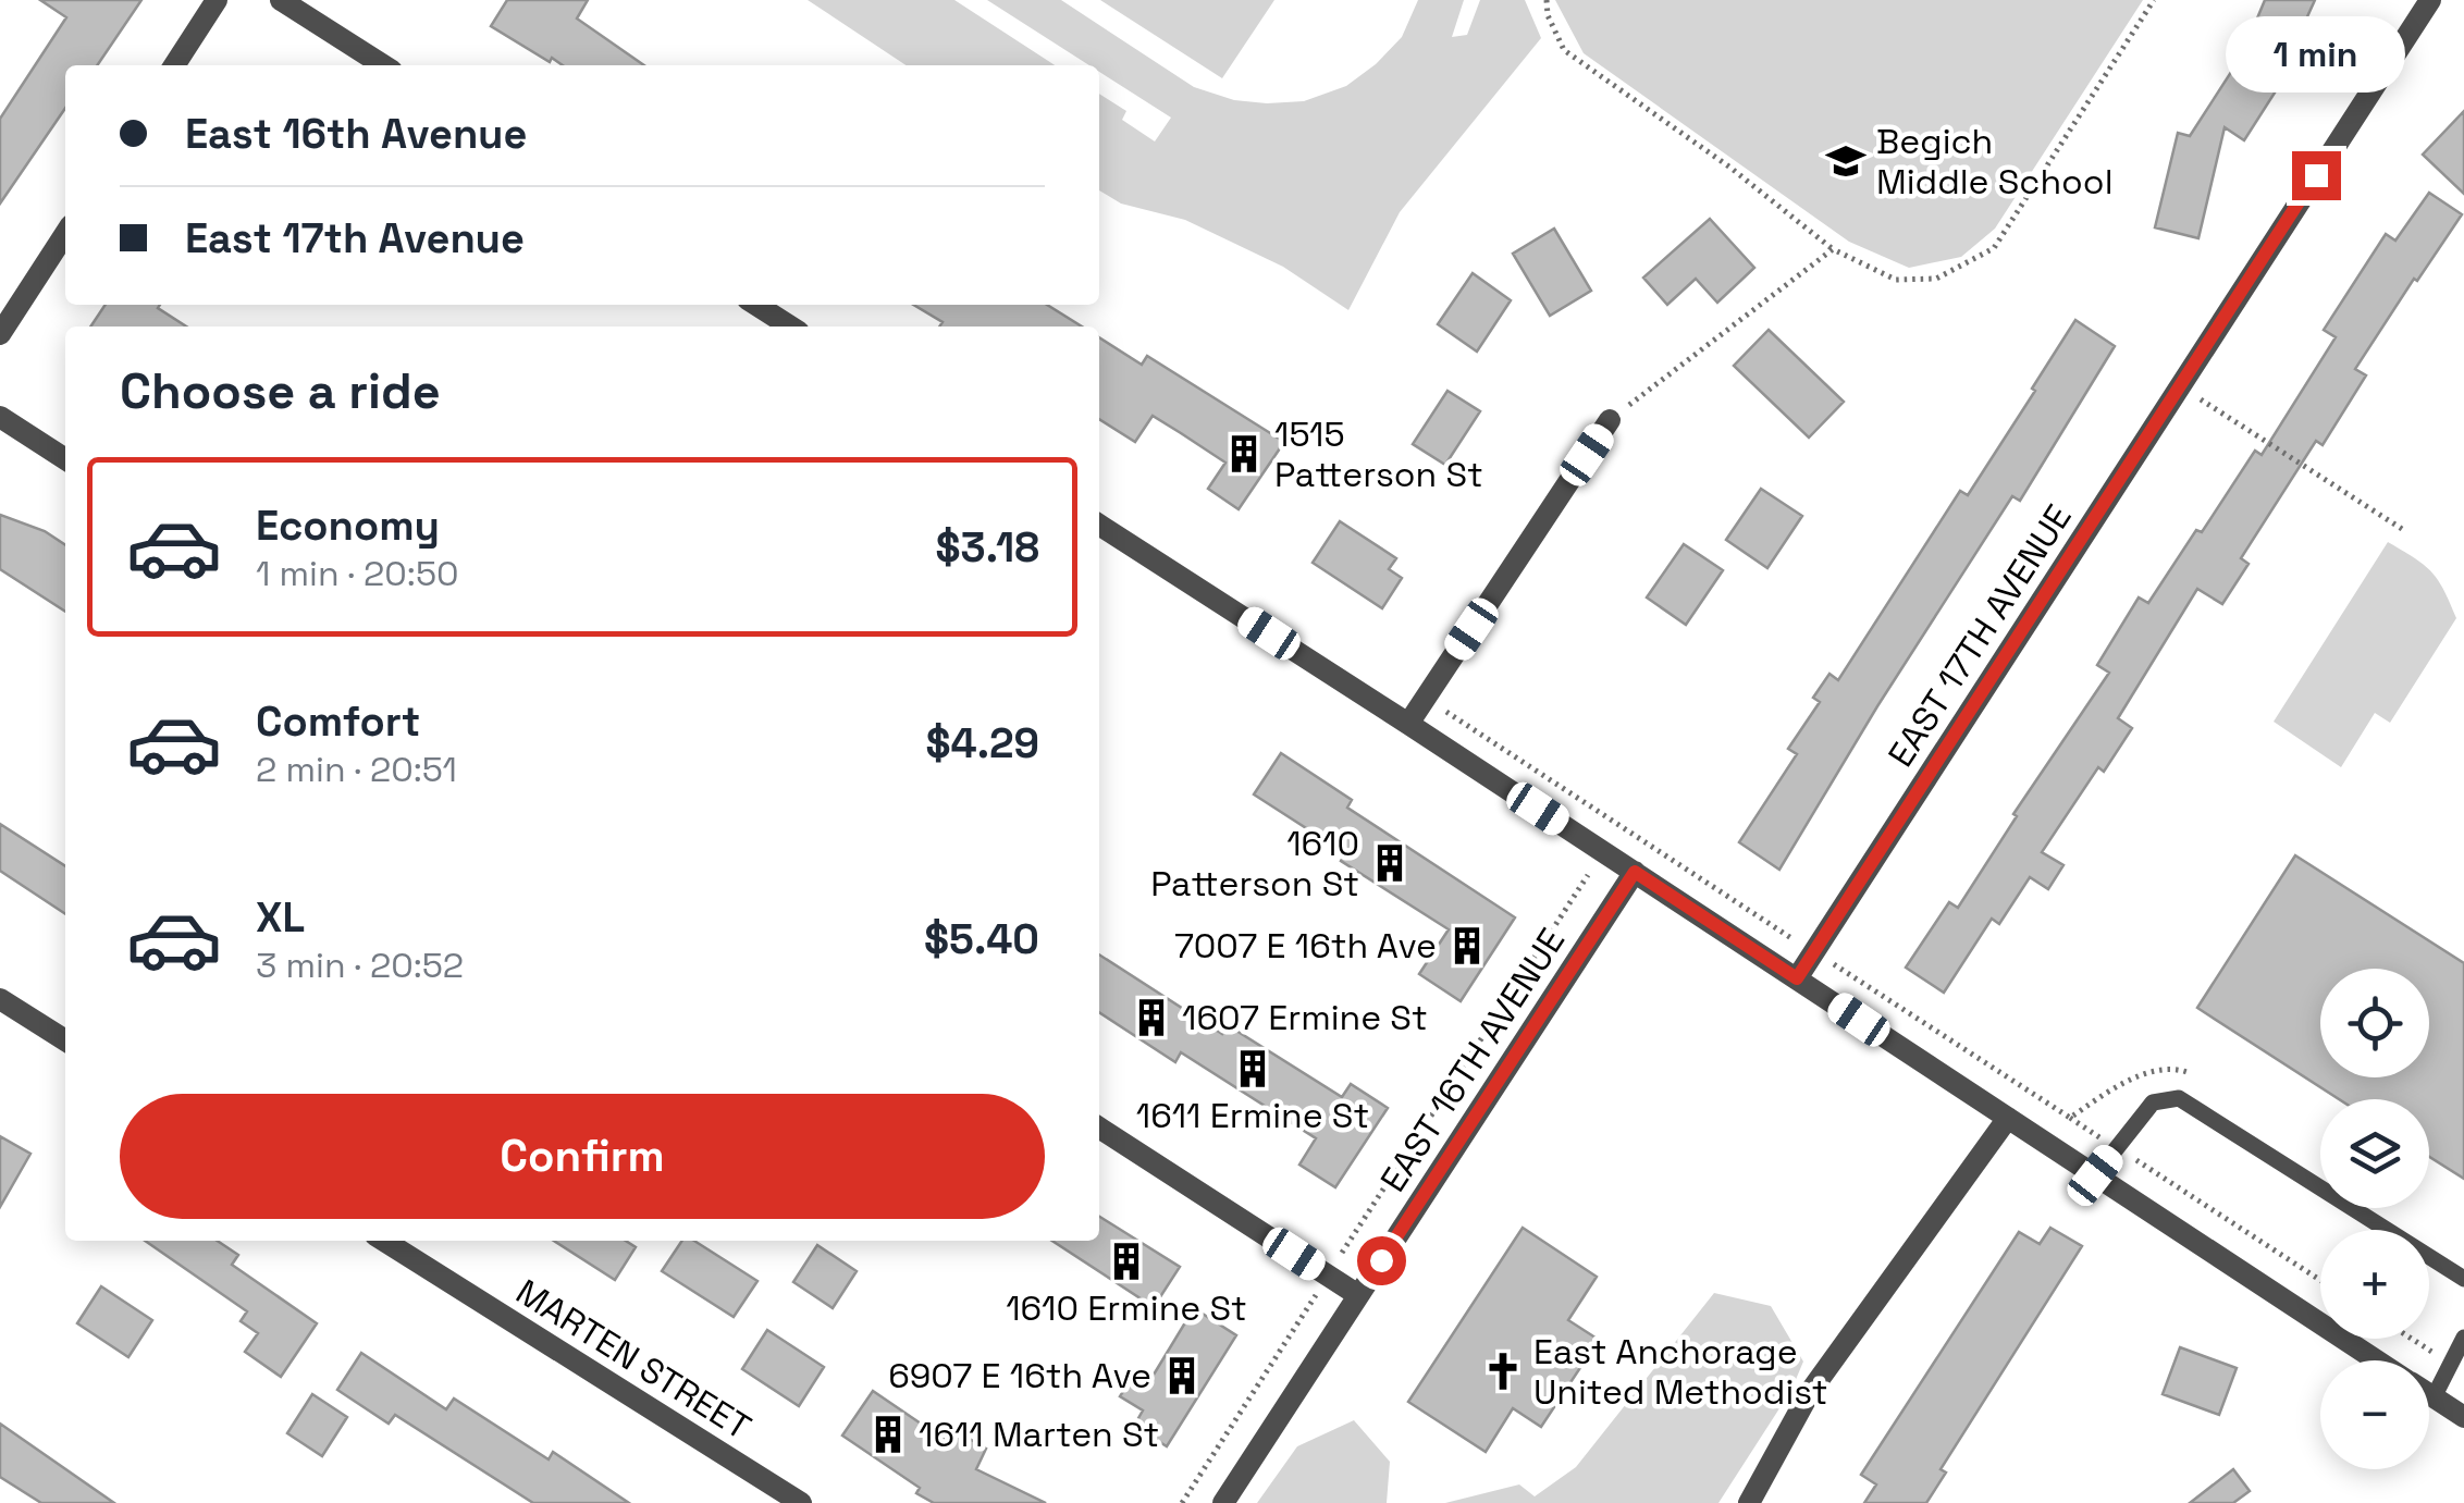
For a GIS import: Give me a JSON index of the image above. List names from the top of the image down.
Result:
{
  "streets": {
    "street": ["EAST 17TH AVENUE", "EAST 16TH AVENUE", "MARTEN STREET"]
  },
  "places": {
    "school or university": ["Begich Middle School"],
    "building": [
      "1515 Patterson St",
      "1610 Patterson St",
      "7007 E 16th Ave",
      "1607 Ermine St",
      "1611 Ermine St",
      "1610 Ermine St",
      "6907 E 16th Ave",
      "1611 Marten St"
    ],
    "church": ["East Anchorage United Methodist"]
  },
  "page": {
    "bubble": "1 min",
    "banner": ["East 16th Avenue", "East 17th Avenue"],
    "heading": "Choose a ride",
    "list": [
      {
        "name": "Economy",
        "note": "1 min · 20:50",
        "value": "$3.18"
      },
      {
        "name": "Comfort",
        "note": "2 min · 20:51",
        "value": "$4.29"
      },
      {
        "name": "XL",
        "note": "3 min · 20:52",
        "value": "$5.40"
      }
    ],
    "map_buttons": ["+", "−"],
    "buttons": "Confirm"
  }
}
